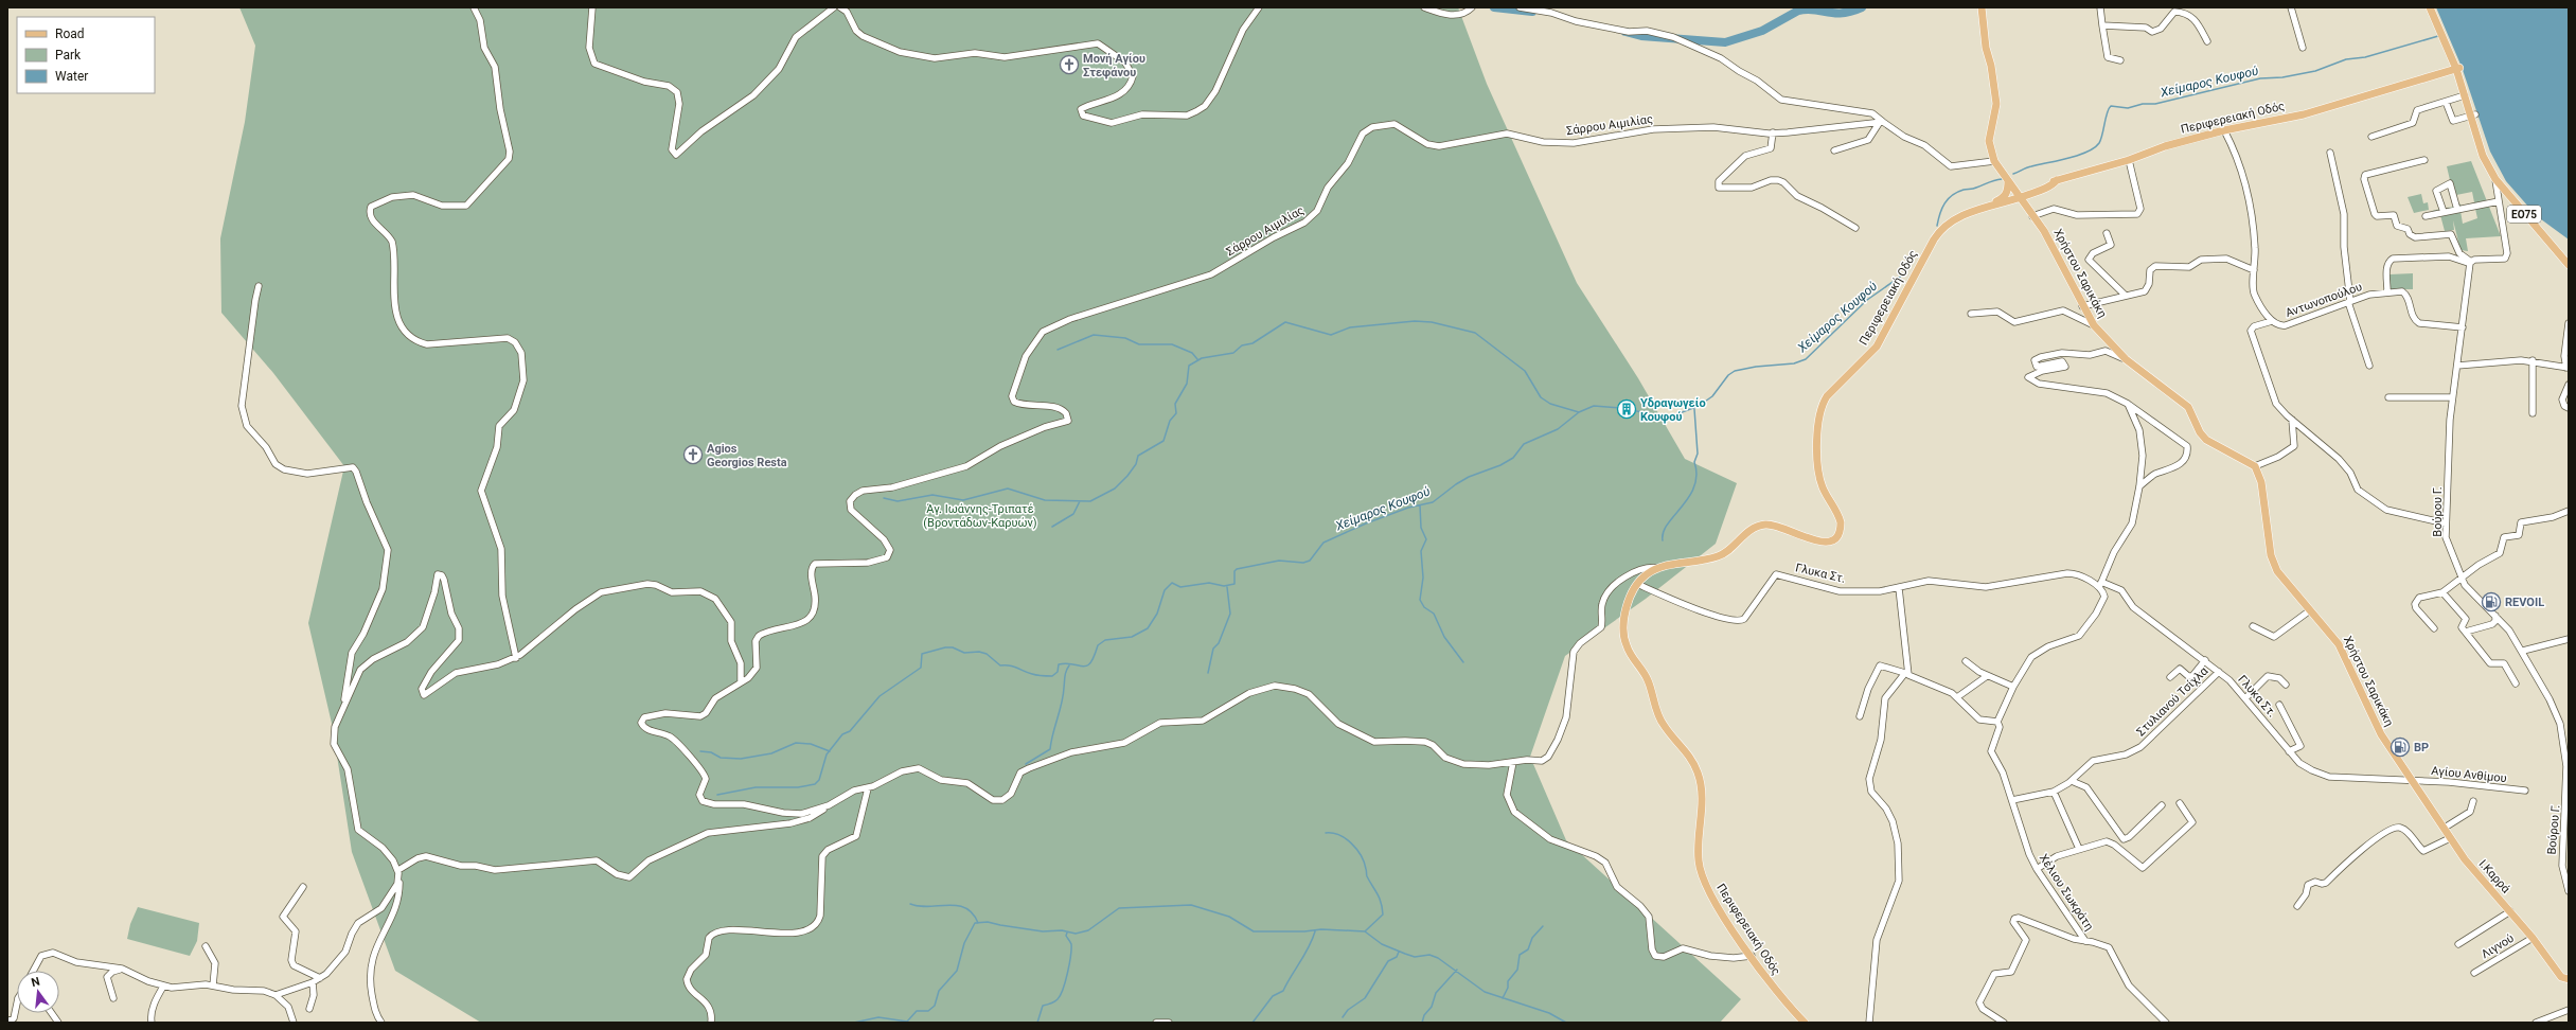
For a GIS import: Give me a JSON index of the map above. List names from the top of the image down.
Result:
{
  "streets": {
    "main road": [
      "Περιφερειακή Οδός",
      "ΕΟ75",
      "Χρήστου Σαρικάκη",
      "Ι.Καρρά"
    ],
    "street": [
      "Σάρρου Αιμιλίας",
      "Αντωνοπούλου",
      "Βούρου Γ.",
      "Γλυκα Στ.",
      "Στυλιανού Τσίχλα",
      "Αγίου Ανθίμου",
      "Χέλιου Σωκράτη",
      "Λιγνού"
    ]
  },
  "crossings": [
    ["Περιφερειακή Οδός", "ΕΟ75"],
    ["Περιφερειακή Οδός", "Χρήστου Σαρικάκη"],
    ["Περιφερειακή Οδός", "Αντωνοπούλου"],
    ["Περιφερειακή Οδός", "Γλυκα Στ."],
    ["Χρήστου Σαρικάκη", "Γλυκα Στ."],
    ["Χρήστου Σαρικάκη", "Αγίου Ανθίμου"],
    ["Χρήστου Σαρικάκη", "Ι.Καρρά"],
    ["Αντωνοπούλου", "Βούρου Γ."],
    ["Γλυκα Στ.", "Στυλιανού Τσίχλα"],
    ["Γλυκα Στ.", "Αγίου Ανθίμου"],
    ["Γλυκα Στ.", "Ι.Καρρά"],
    ["Γλυκα Στ.", "Χέλιου Σωκράτη"],
    ["Αγίου Ανθίμου", "Ι.Καρρά"],
    ["Ι.Καρρά", "Λιγνού"]
  ],
  "water": ["Χείμαρος Κουφού"],
  "parks": ["Άγ. Ιωάννης-Τριπατέ (Βροντάδων-Καρυών)"],
  "places": {
    "church": ["Μονή Αγίου Στεφάνου", "Agios Georgios Resta"],
    "building": ["Υδραγωγείο Κουφού"],
    "fuel station": ["REVOIL", "BP"]
  },
  "legend": ["Road", "Park", "Water"],
  "north": "top"
}
